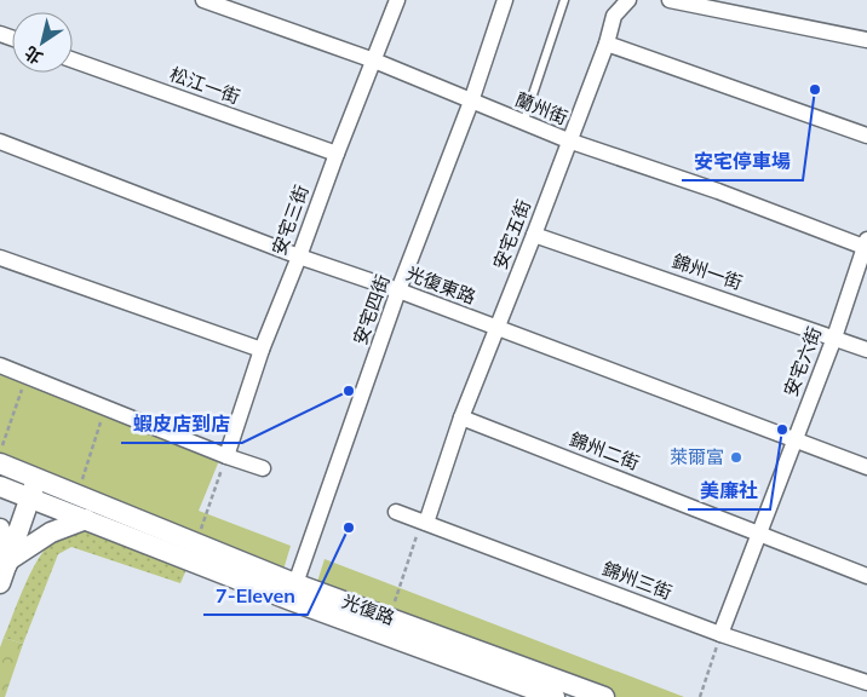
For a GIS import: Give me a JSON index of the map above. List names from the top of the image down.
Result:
{
  "streets": {
    "street": [
      "松江一街",
      "蘭州街",
      "安宅三街",
      "安宅五街",
      "錦州一街",
      "光復東路",
      "安宅四街",
      "安宅六街",
      "錦州二街",
      "錦州三街",
      "光復路"
    ]
  },
  "crossings": [
    ["松江一街", "安宅三街"],
    ["蘭州街", "安宅三街"],
    ["蘭州街", "安宅五街"],
    ["蘭州街", "安宅四街"],
    ["蘭州街", "安宅六街"],
    ["安宅三街", "光復東路"],
    ["安宅五街", "錦州一街"],
    ["安宅五街", "光復東路"],
    ["安宅五街", "錦州二街"],
    ["安宅五街", "錦州三街"],
    ["錦州一街", "安宅六街"],
    ["光復東路", "安宅四街"],
    ["光復東路", "安宅六街"],
    ["安宅四街", "光復路"],
    ["安宅六街", "錦州二街"],
    ["安宅六街", "錦州三街"]
  ],
  "places": [
    "安宅停車場",
    "蝦皮店到店",
    "美廉社",
    "萊爾富",
    "7-Eleven"
  ],
  "north": "bottom left"
}
